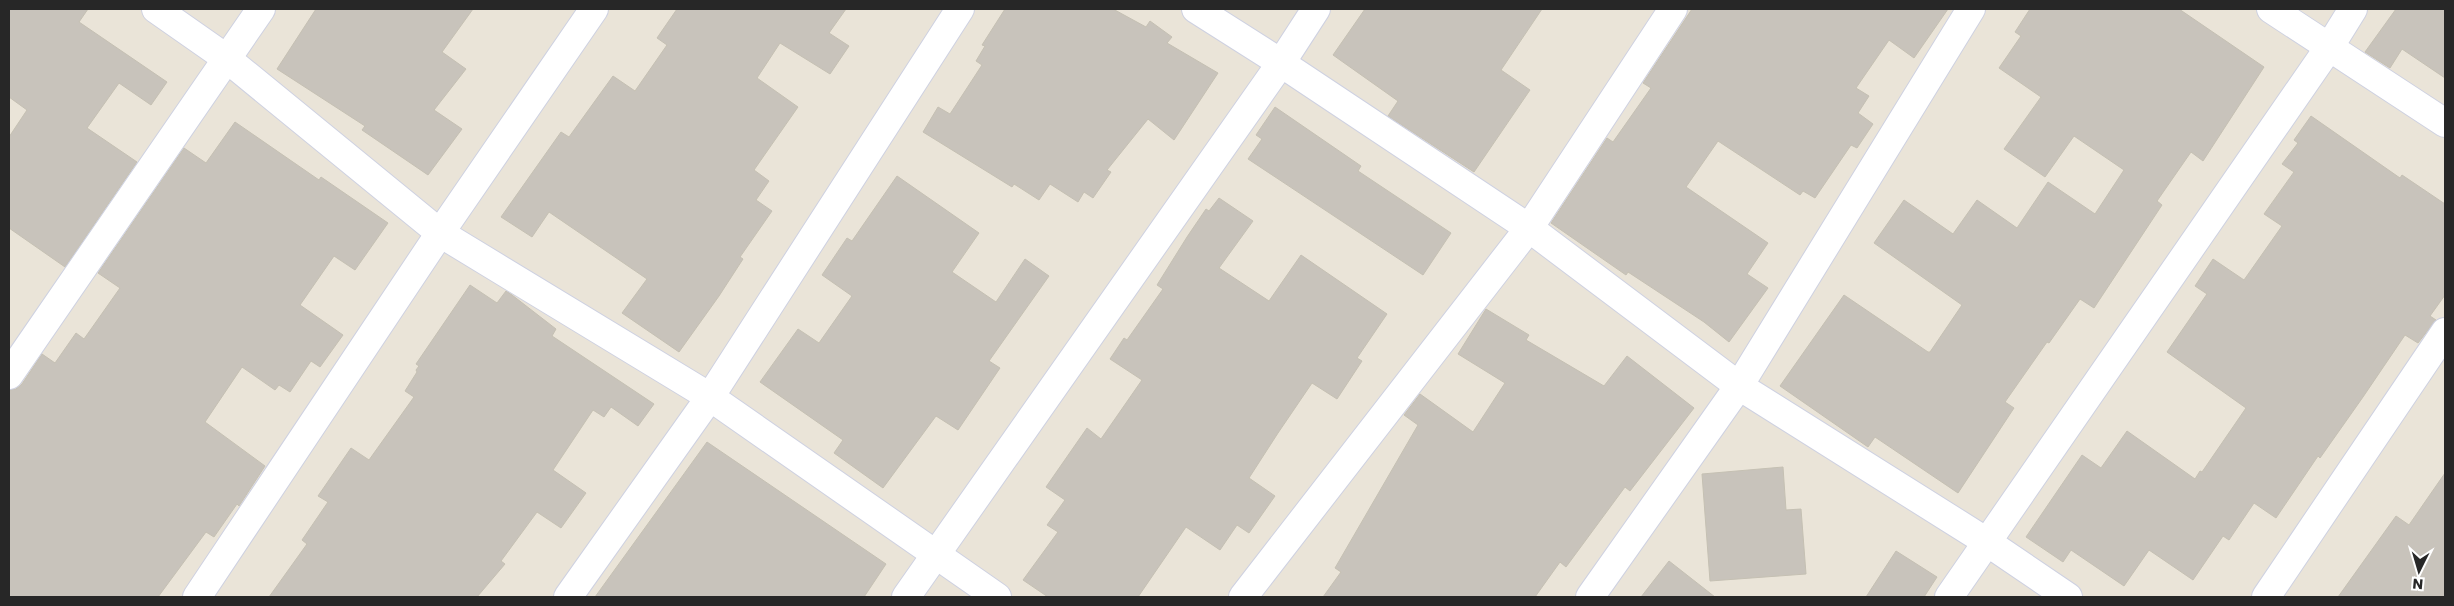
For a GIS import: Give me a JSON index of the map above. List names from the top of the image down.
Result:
{
  "north": "bottom"
}
